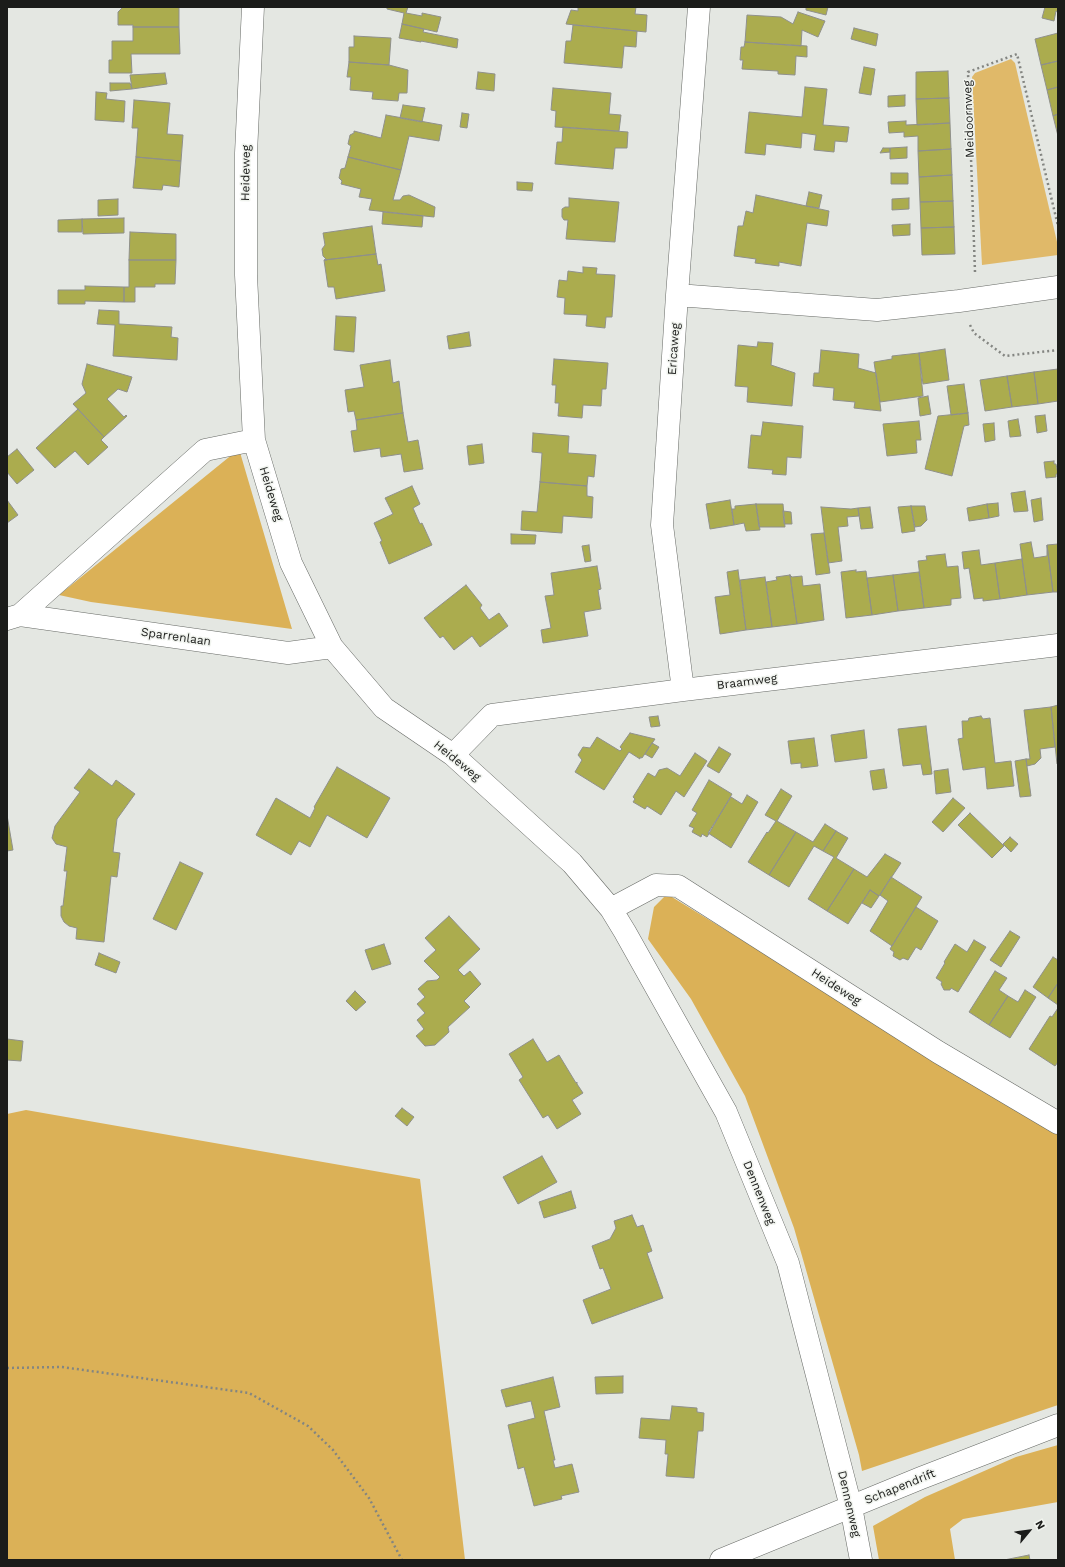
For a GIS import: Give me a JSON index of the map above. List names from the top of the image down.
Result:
{
  "streets": {
    "street": [
      "Heideweg",
      "Ericaweg",
      "Sparrenlaan",
      "Braamweg",
      "Dennenweg",
      "Schapendrift"
    ],
    "path": ["Meidoornweg"]
  },
  "crossings": [
    ["Heideweg", "Sparrenlaan"],
    ["Heideweg", "Braamweg"],
    ["Heideweg", "Dennenweg"],
    ["Ericaweg", "Braamweg"],
    ["Dennenweg", "Schapendrift"]
  ],
  "north": "top right"
}
